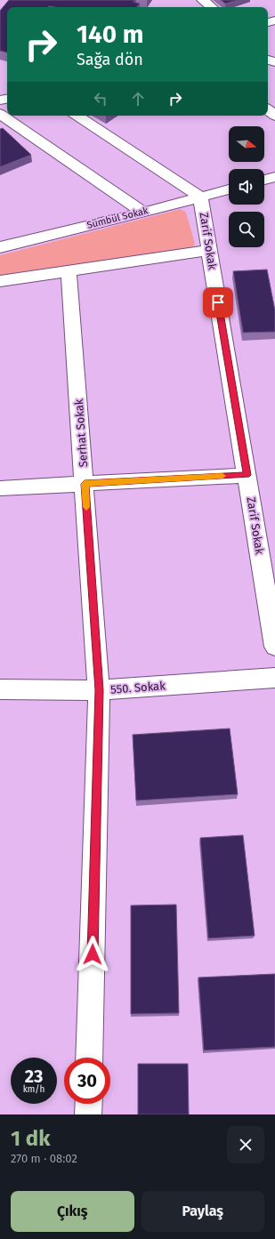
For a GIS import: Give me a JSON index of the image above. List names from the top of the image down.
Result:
{
  "streets": {
    "street": [
      "Sümbül Sokak",
      "Zarif Sokak",
      "Serhat Sokak",
      "550. Sokak"
    ]
  },
  "crossings": [
    ["Sümbül Sokak", "Zarif Sokak"],
    ["Serhat Sokak", "550. Sokak"]
  ],
  "north": "right",
  "page": {
    "turn": ["140 m", "Sağa dön"],
    "speed": "23 km/h",
    "limit": "30",
    "heading": ["1 dk", "270 m · 08:02"],
    "buttons": ["Çıkış", "Paylaş"]
  }
}
